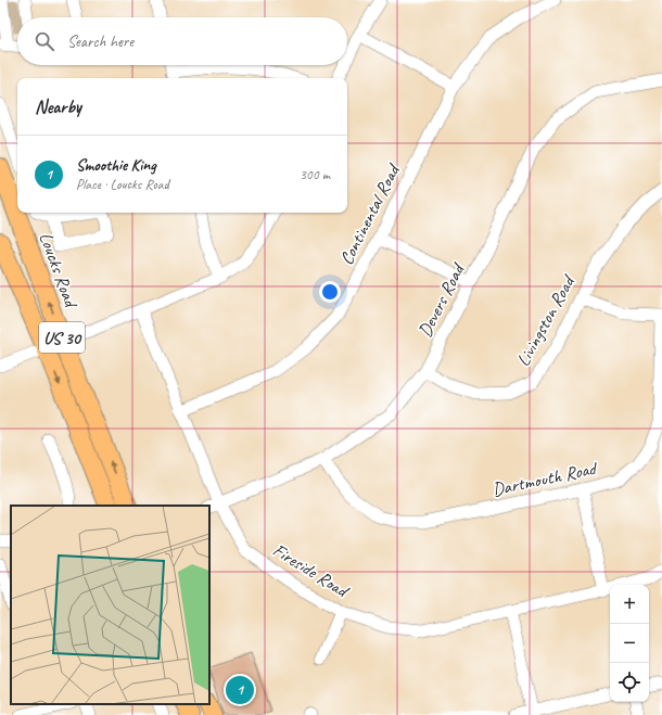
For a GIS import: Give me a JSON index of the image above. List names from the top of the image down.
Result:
{
  "streets": {
    "highway": ["Loucks Road", "US 30"],
    "street": [
      "Continental Road",
      "Devers Road",
      "Livingston Road",
      "Dartmouth Road",
      "Fireside Road"
    ]
  },
  "crossings": [
    ["Continental Road", "Fireside Road"],
    ["Devers Road", "Livingston Road"],
    ["Devers Road", "Dartmouth Road"],
    ["Devers Road", "Fireside Road"]
  ],
  "page": {
    "search": "Search here",
    "heading": "Nearby",
    "list": [
      {
        "mark": "1",
        "name": "Smoothie King",
        "note": "Place · Loucks Road",
        "value": "300 m"
      }
    ],
    "map_buttons": ["+", "−"],
    "pins": "1"
  }
}
